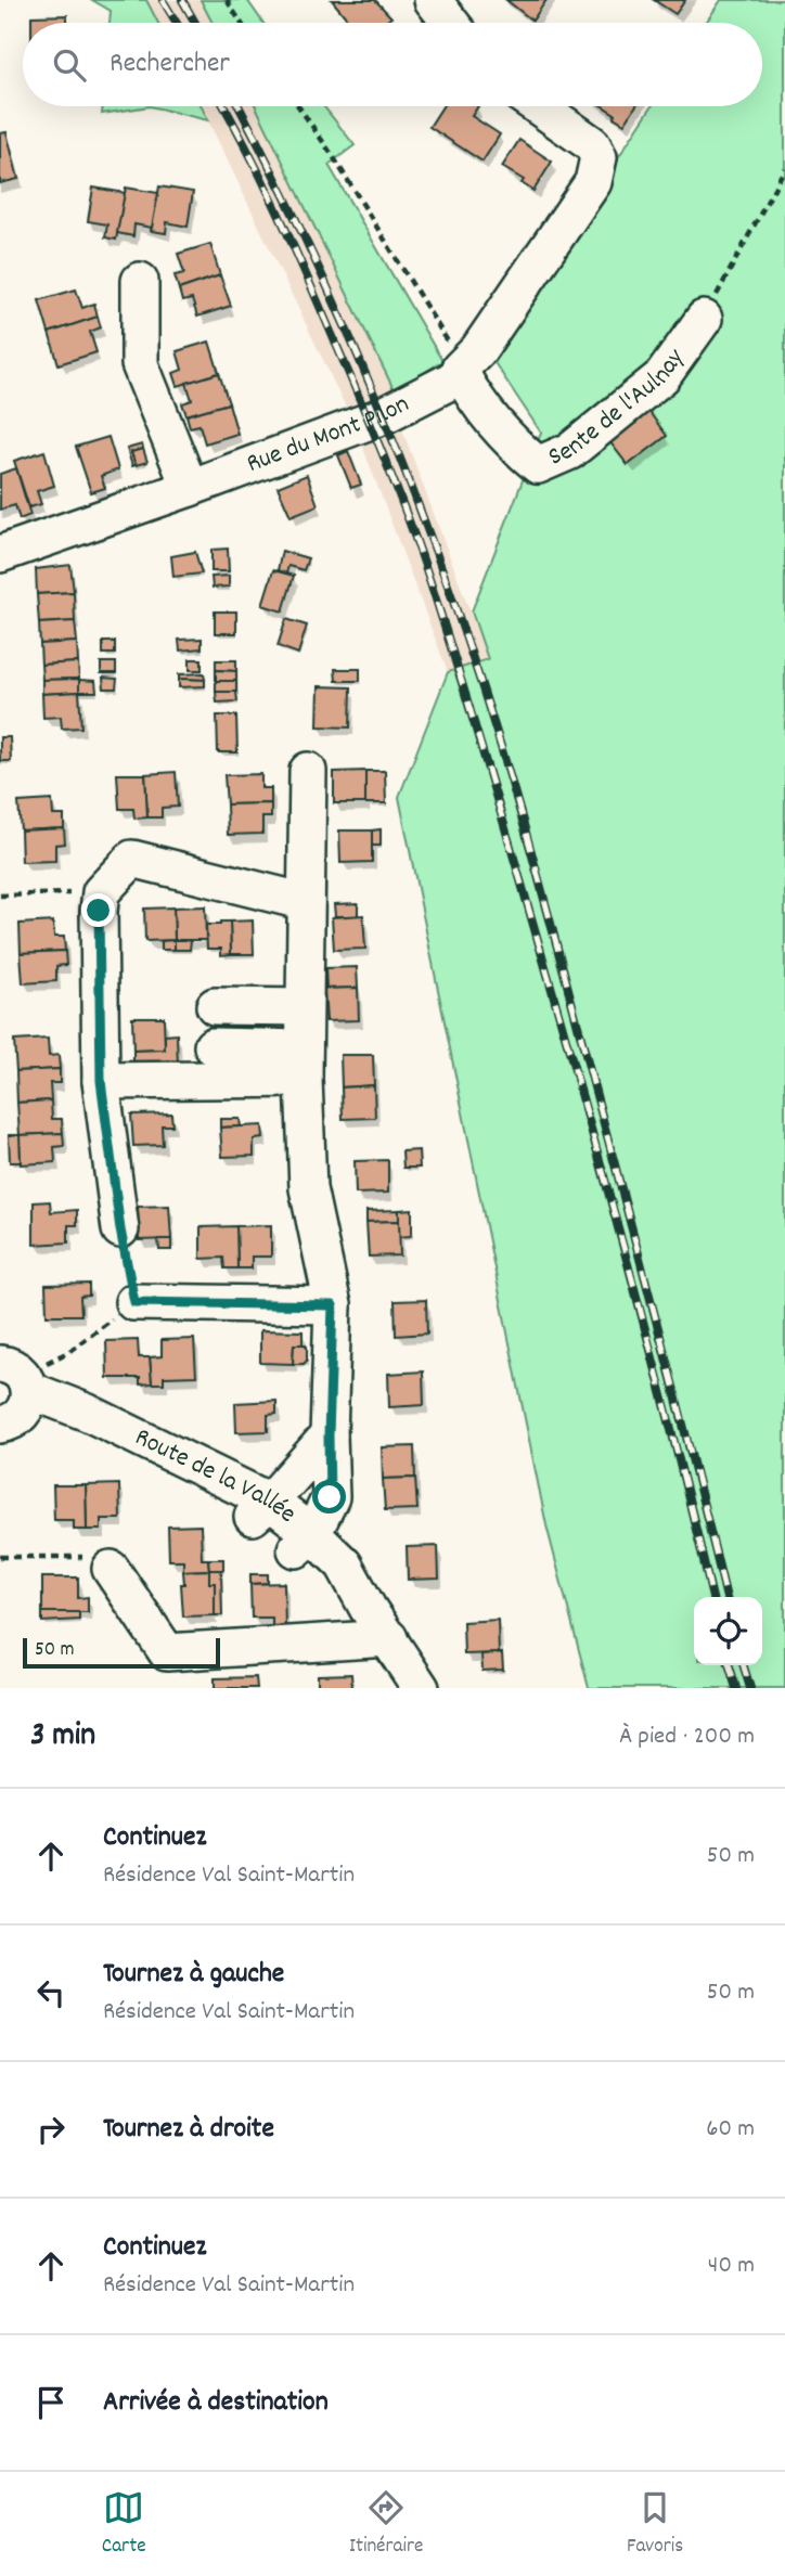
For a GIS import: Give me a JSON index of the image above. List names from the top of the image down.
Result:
{
  "streets": {
    "street": ["Sente de l'Aulnay", "Rue du Mont Pilon", "Route de la Vallée"]
  },
  "crossings": [
    ["Sente de l'Aulnay", "Rue du Mont Pilon"]
  ],
  "scale_bar": "50 m",
  "page": {
    "search": "Rechercher",
    "scale": "50 m",
    "heading": ["3 min", "À pied · 200 m"],
    "list": [
      ["Continuez", "Résidence Val Saint-Martin", "50 m"],
      ["Tournez à gauche", "Résidence Val Saint-Martin", "50 m"],
      ["Tournez à droite", "60 m"],
      ["Continuez", "Résidence Val Saint-Martin", "40 m"],
      "Arrivée à destination"
    ],
    "nav": ["Carte", "Itinéraire", "Favoris"]
  }
}
